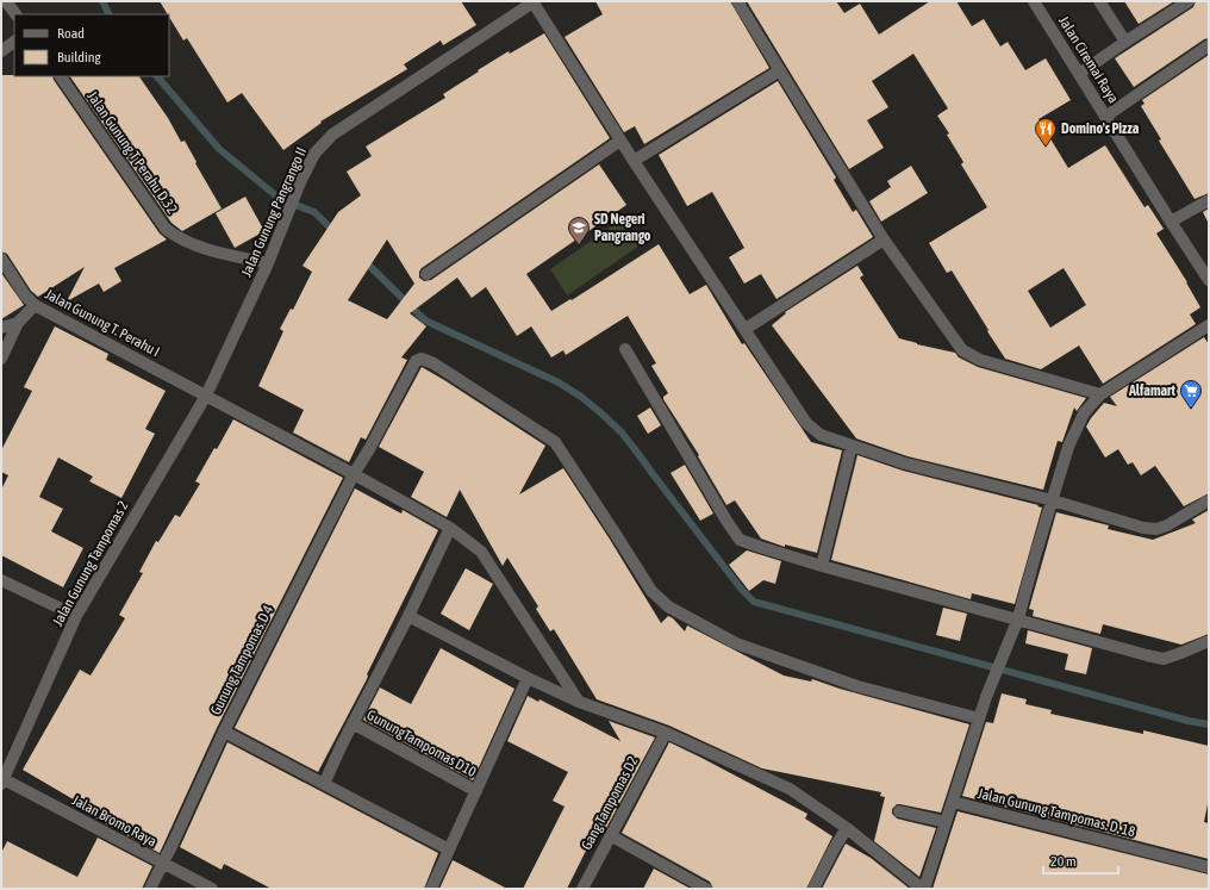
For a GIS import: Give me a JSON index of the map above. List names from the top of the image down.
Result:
{
  "streets": {
    "street": [
      "Jalan Ciremai Raya",
      "Jalan Gunung T Perahu D.32",
      "Jalan Gunung Pangrango II",
      "Jalan Gunung T. Perahu I",
      "Jalan Gunung Tampomas 2",
      "Gunung Tampomas.D 4",
      "GunungTampomas D10",
      "Gang Tampomas D2",
      "Jalan Gunung Tampomas. D. 18",
      "Jalan Bromo Raya"
    ]
  },
  "crossings": [
    ["Jalan Gunung T Perahu D.32", "Jalan Gunung Pangrango II"],
    ["Jalan Gunung Pangrango II", "Jalan Gunung T. Perahu I"],
    ["Jalan Gunung Pangrango II", "Jalan Gunung Tampomas 2"],
    ["Jalan Gunung T. Perahu I", "Jalan Gunung Tampomas 2"],
    ["Jalan Gunung T. Perahu I", "Gunung Tampomas.D 4"],
    ["Jalan Gunung Tampomas 2", "Jalan Bromo Raya"],
    ["Gunung Tampomas.D 4", "Jalan Bromo Raya"]
  ],
  "places": {
    "restaurant": ["Domino's Pizza"],
    "school or university": ["SD Negeri Pangrango"],
    "supermarket": ["Alfamart"]
  },
  "legend": ["Road", "Building"],
  "scale_bar": "20 m"
}
